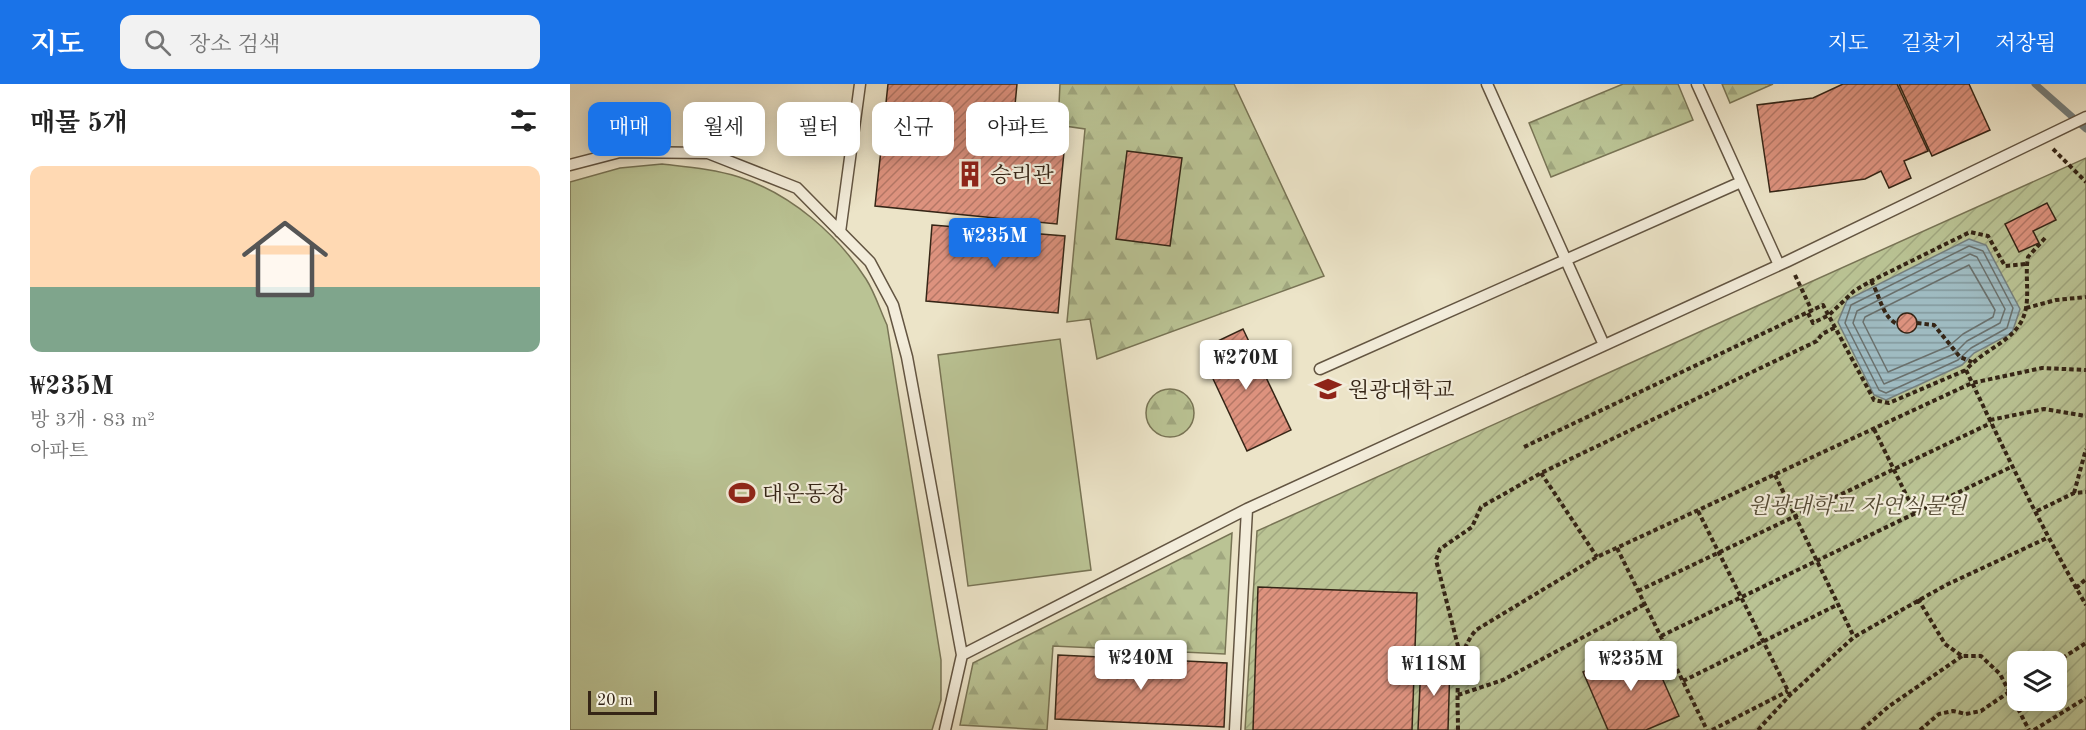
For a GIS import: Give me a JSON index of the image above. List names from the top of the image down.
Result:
{
  "parks": ["원광대학교 자연식물원"],
  "places": {
    "building": ["승리관"],
    "school or university": ["원광대학교"],
    "sports": ["대운동장"]
  },
  "scale_bar": "20 m",
  "page": {
    "header": "지도",
    "search": "장소 검색",
    "nav": ["지도", "길찾기", "저장됨"],
    "heading": "매물 5개",
    "chip": [
      "매매",
      "월세",
      "필터",
      "신규",
      "아파트"
    ],
    "list": [
      {
        "name": "₩235M",
        "note": "방 3개 · 83 m² · 아파트"
      }
    ],
    "price": [
      "₩235M",
      "₩270M",
      "₩240M",
      "₩235M",
      "₩118M"
    ],
    "scale": "20 m"
  }
}
